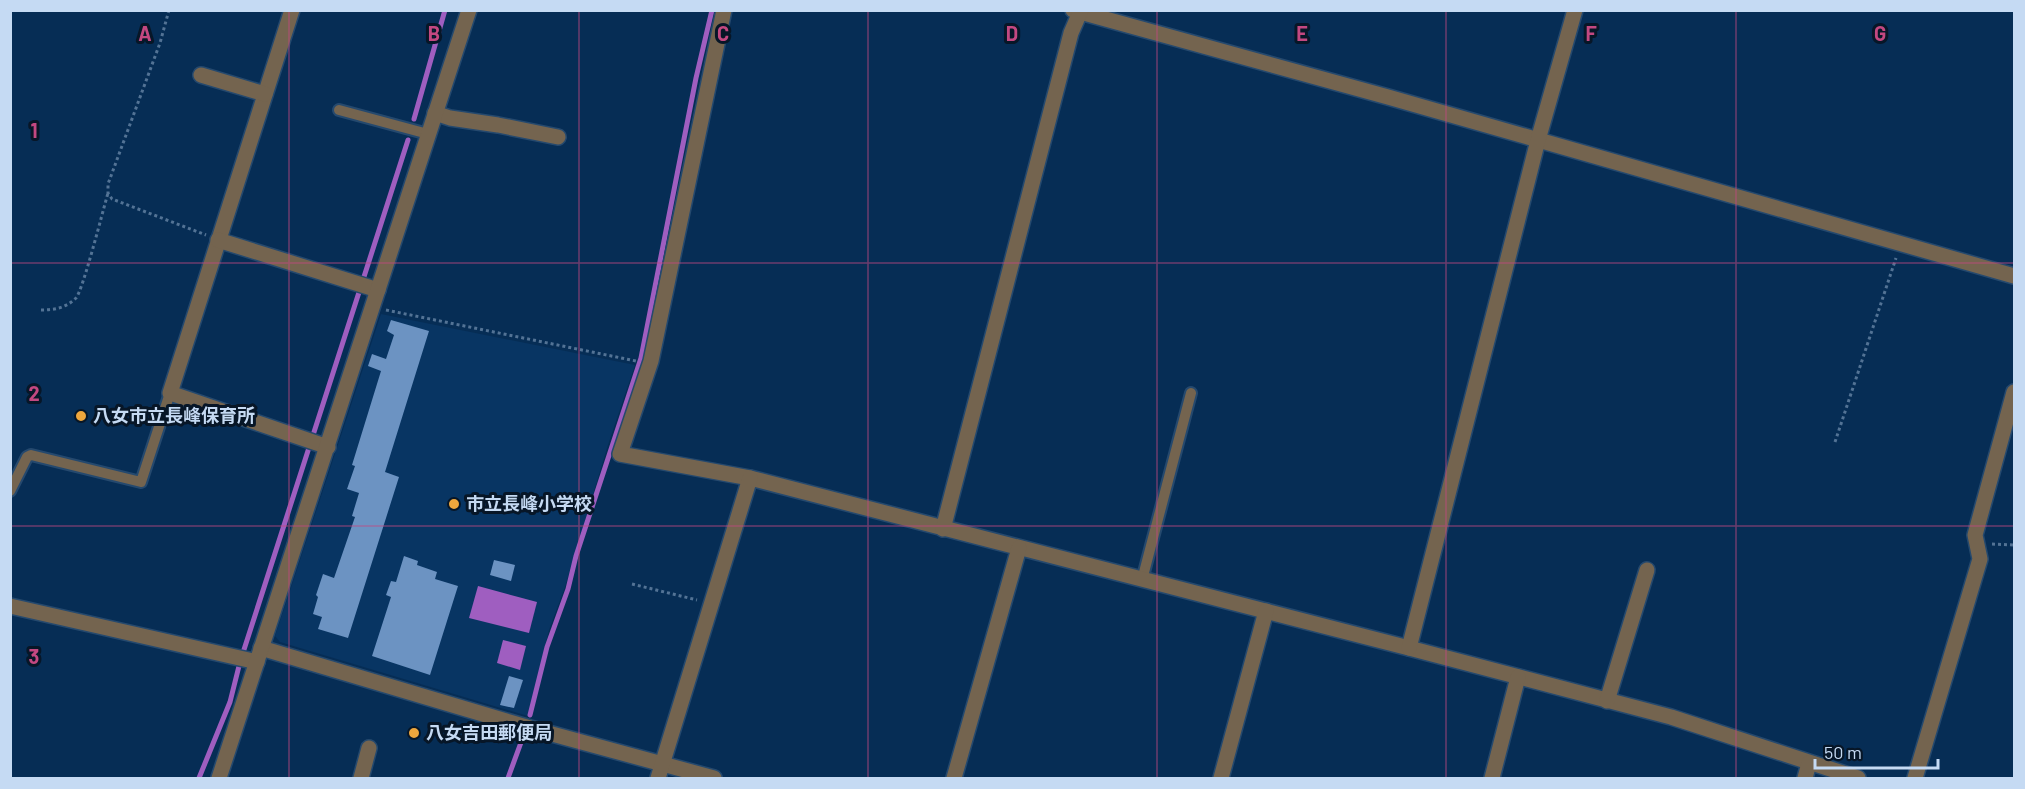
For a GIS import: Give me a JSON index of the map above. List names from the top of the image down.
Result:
{
  "places": ["八女市立長峰保育所", "市立長峰小学校", "八女吉田郵便局"],
  "scale_bar": "50 m",
  "grid": {
    "columns": [
      "A",
      "B",
      "C",
      "D",
      "E",
      "F",
      "G"
    ],
    "rows": ["1", "2", "3"]
  }
}
